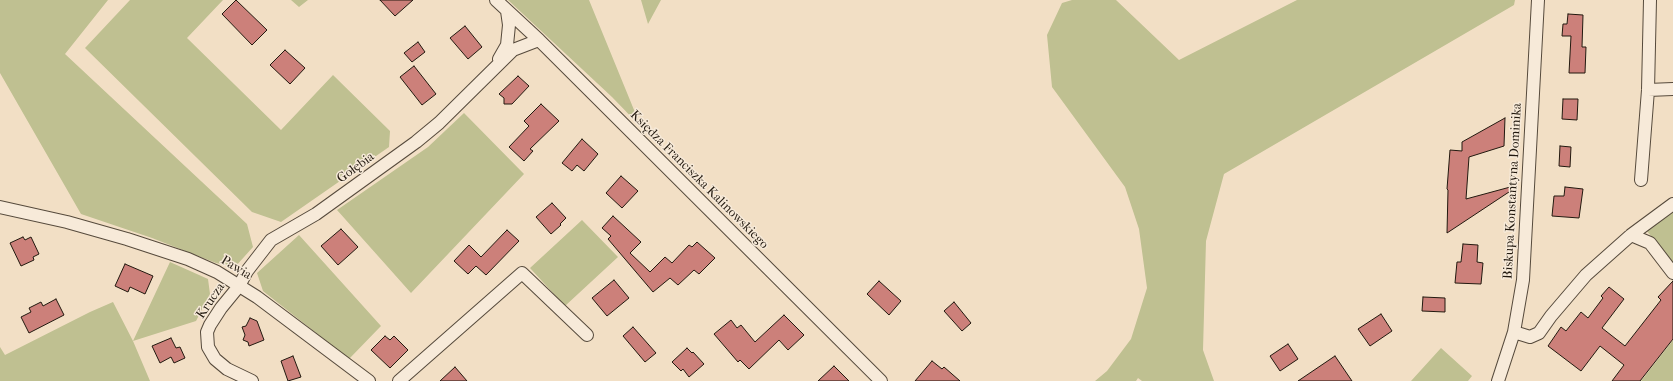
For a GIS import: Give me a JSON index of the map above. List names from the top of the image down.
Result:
{
  "streets": {
    "street": [
      "Gołębia",
      "Księdza Franciszka Kalinowskiego",
      "Biskupa Konstantyna Dominika",
      "Pawia",
      "Krucza"
    ]
  },
  "crossings": [
    ["Gołębia", "Księdza Franciszka Kalinowskiego"],
    ["Gołębia", "Pawia"],
    ["Gołębia", "Krucza"],
    ["Pawia", "Krucza"]
  ]
}
